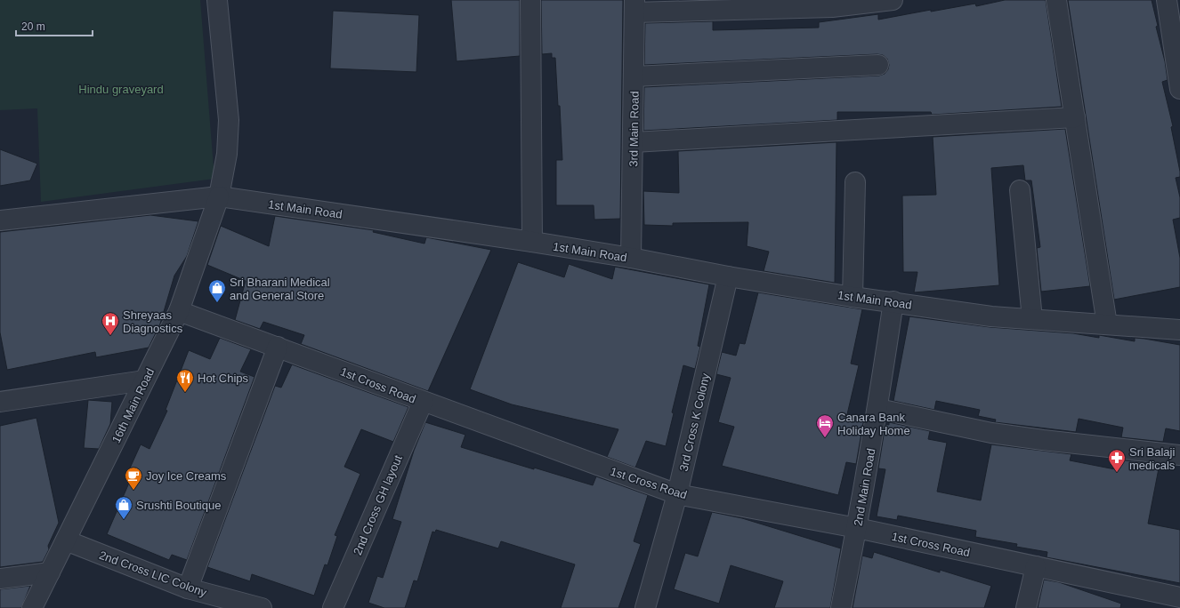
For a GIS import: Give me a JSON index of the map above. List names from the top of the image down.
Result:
{
  "streets": {
    "street": [
      "3rd Main Road",
      "1st Main Road",
      "1st Cross Road",
      "16th Main Road",
      "3rd Cross K Colony",
      "2nd Main Road",
      "2nd Cross GH layout",
      "2nd Cross LIC Colony"
    ]
  },
  "crossings": [
    ["3rd Main Road", "1st Main Road"],
    ["1st Main Road", "16th Main Road"],
    ["1st Main Road", "3rd Cross K Colony"],
    ["1st Main Road", "2nd Main Road"],
    ["1st Cross Road", "16th Main Road"],
    ["1st Cross Road", "3rd Cross K Colony"],
    ["1st Cross Road", "2nd Main Road"],
    ["1st Cross Road", "2nd Cross GH layout"],
    ["16th Main Road", "2nd Cross LIC Colony"]
  ],
  "parks": ["Hindu graveyard"],
  "places": {
    "shop": ["Sri Bharani Medical and General Store", "Srushti Boutique"],
    "hospital": ["Shreyaas Diagnostics"],
    "restaurant": ["Hot Chips"],
    "hotel": ["Canara Bank Holiday Home"],
    "pharmacy": ["Sri Balaji medicals"],
    "cafe": ["Joy Ice Creams"]
  },
  "scale_bar": "20 m"
}
